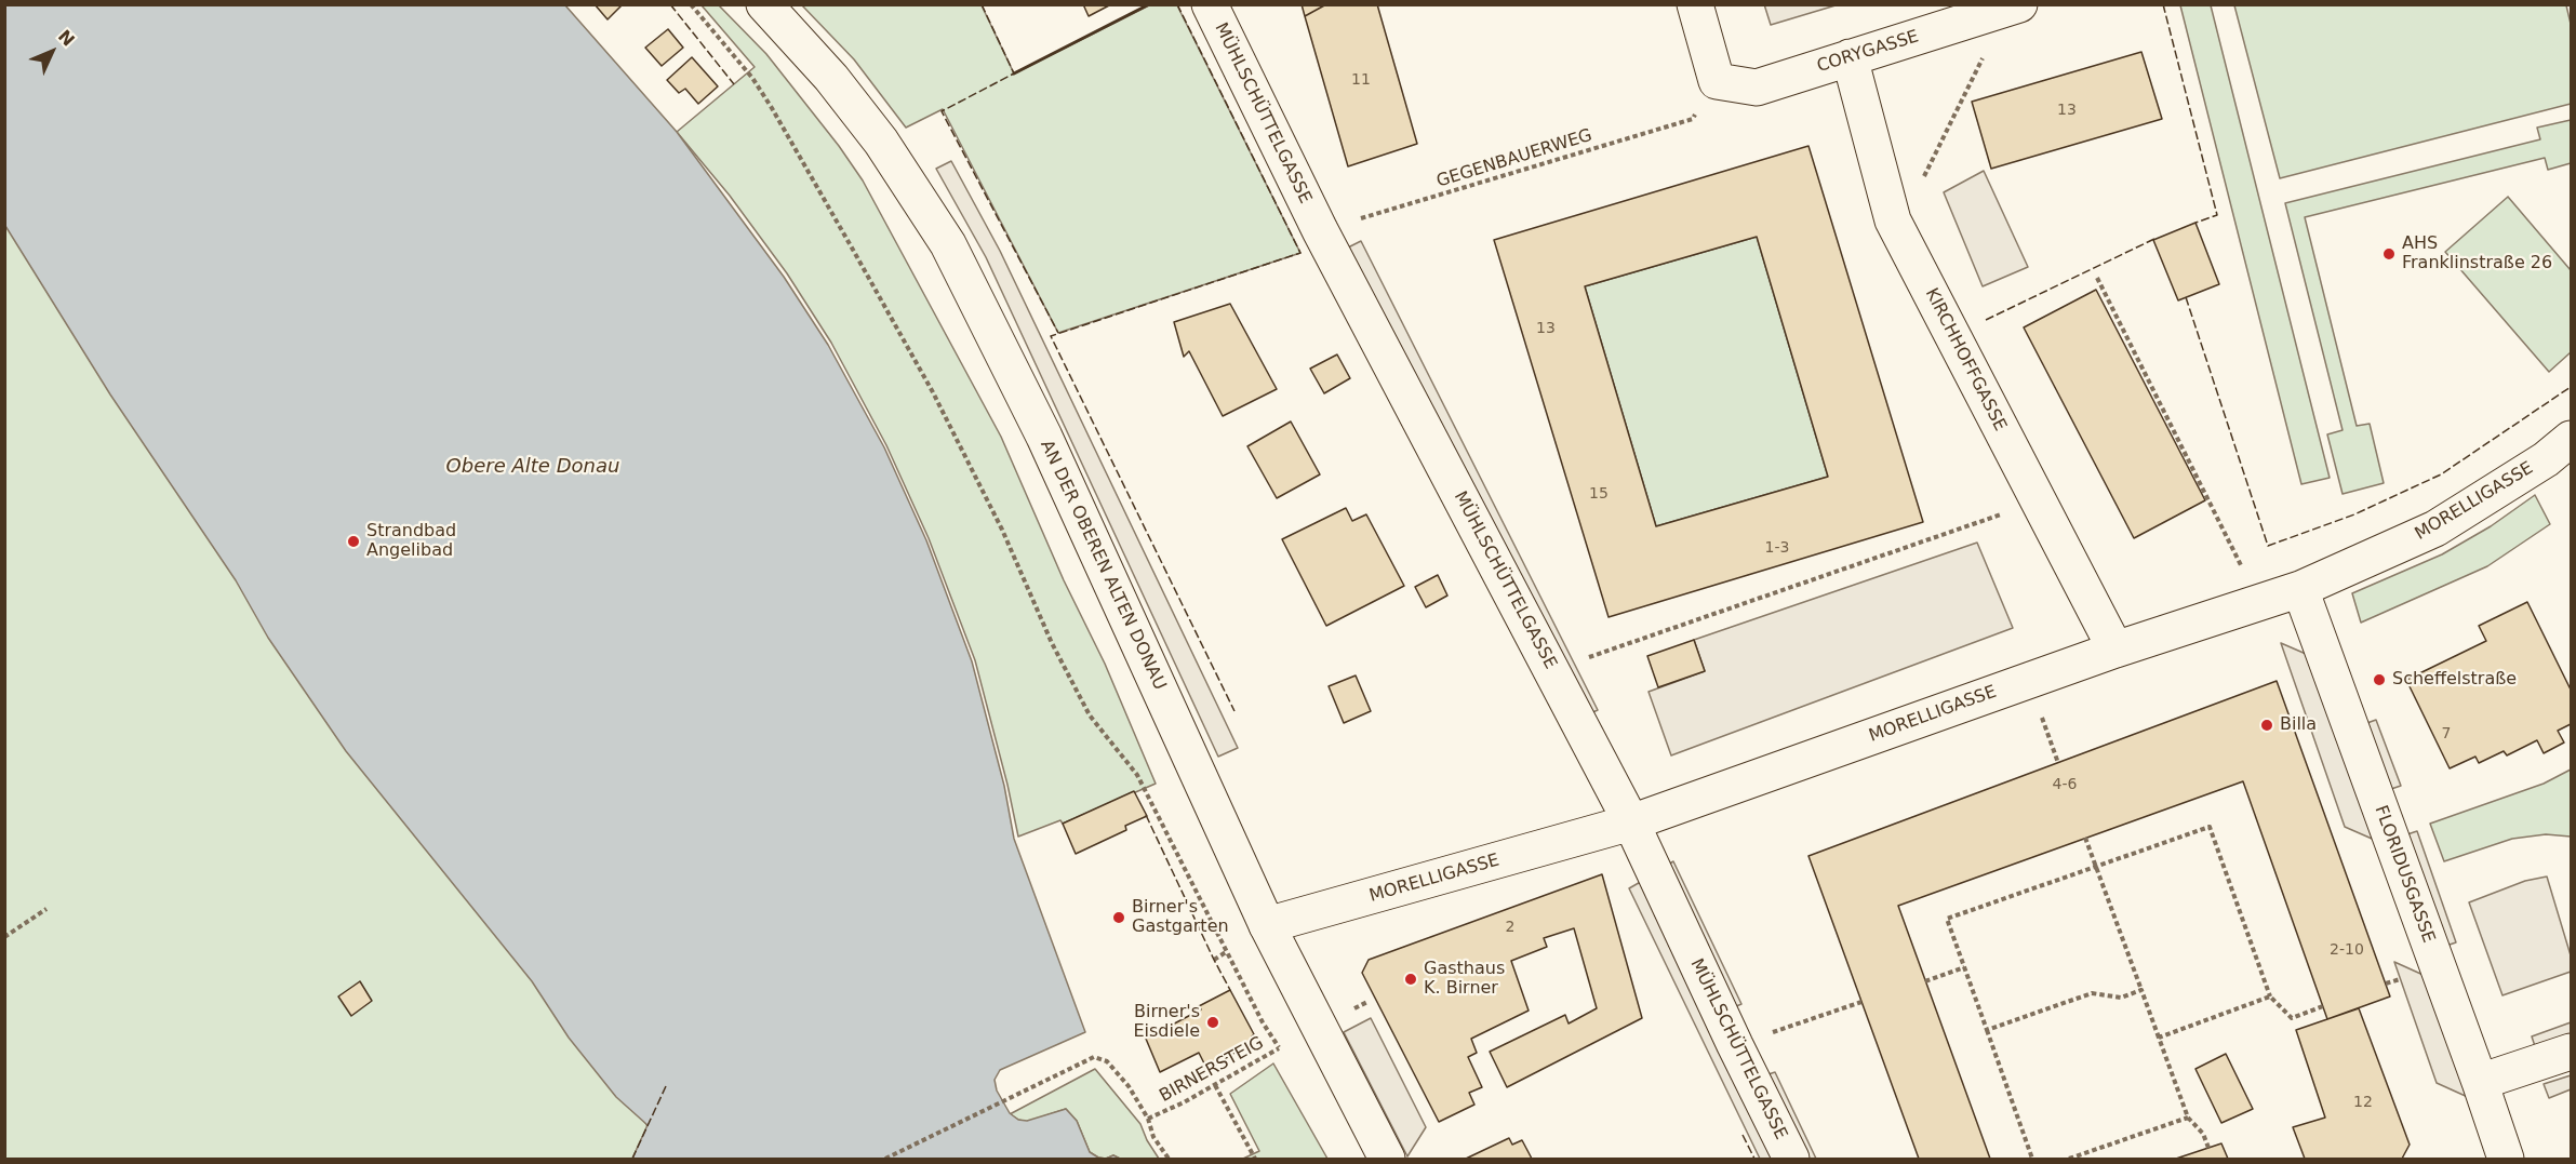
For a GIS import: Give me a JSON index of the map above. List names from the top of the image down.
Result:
{
  "streets": {
    "street": [
      "CORYGASSE",
      "MÜHLSCHÜTTELGASSE",
      "KIRCHHOFFGASSE",
      "MORELLIGASSE",
      "AN DER OBEREN ALTEN DONAU",
      "FLORIDUSGASSE"
    ],
    "path": ["GEGENBAUERWEG", "BIRNERSTEIG"]
  },
  "crossings": [
    ["CORYGASSE", "GEGENBAUERWEG"],
    ["CORYGASSE", "KIRCHHOFFGASSE"],
    ["MÜHLSCHÜTTELGASSE", "GEGENBAUERWEG"],
    ["MÜHLSCHÜTTELGASSE", "MORELLIGASSE"],
    ["KIRCHHOFFGASSE", "MORELLIGASSE"],
    ["MORELLIGASSE", "AN DER OBEREN ALTEN DONAU"],
    ["MORELLIGASSE", "FLORIDUSGASSE"]
  ],
  "water": ["Obere Alte Donau"],
  "places": [
    "AHS Franklinstraße 26",
    "Strandbad Angelibad",
    "Scheffelstraße",
    "Billa",
    "Birner's Gastgarten",
    "Gasthaus K. Birner",
    "Birner's Eisdiele"
  ],
  "house_numbers": [
    "11",
    "13",
    "13",
    "15",
    "1-3",
    "7",
    "4-6",
    "2",
    "2-10",
    "12"
  ],
  "north": "top right"
}
